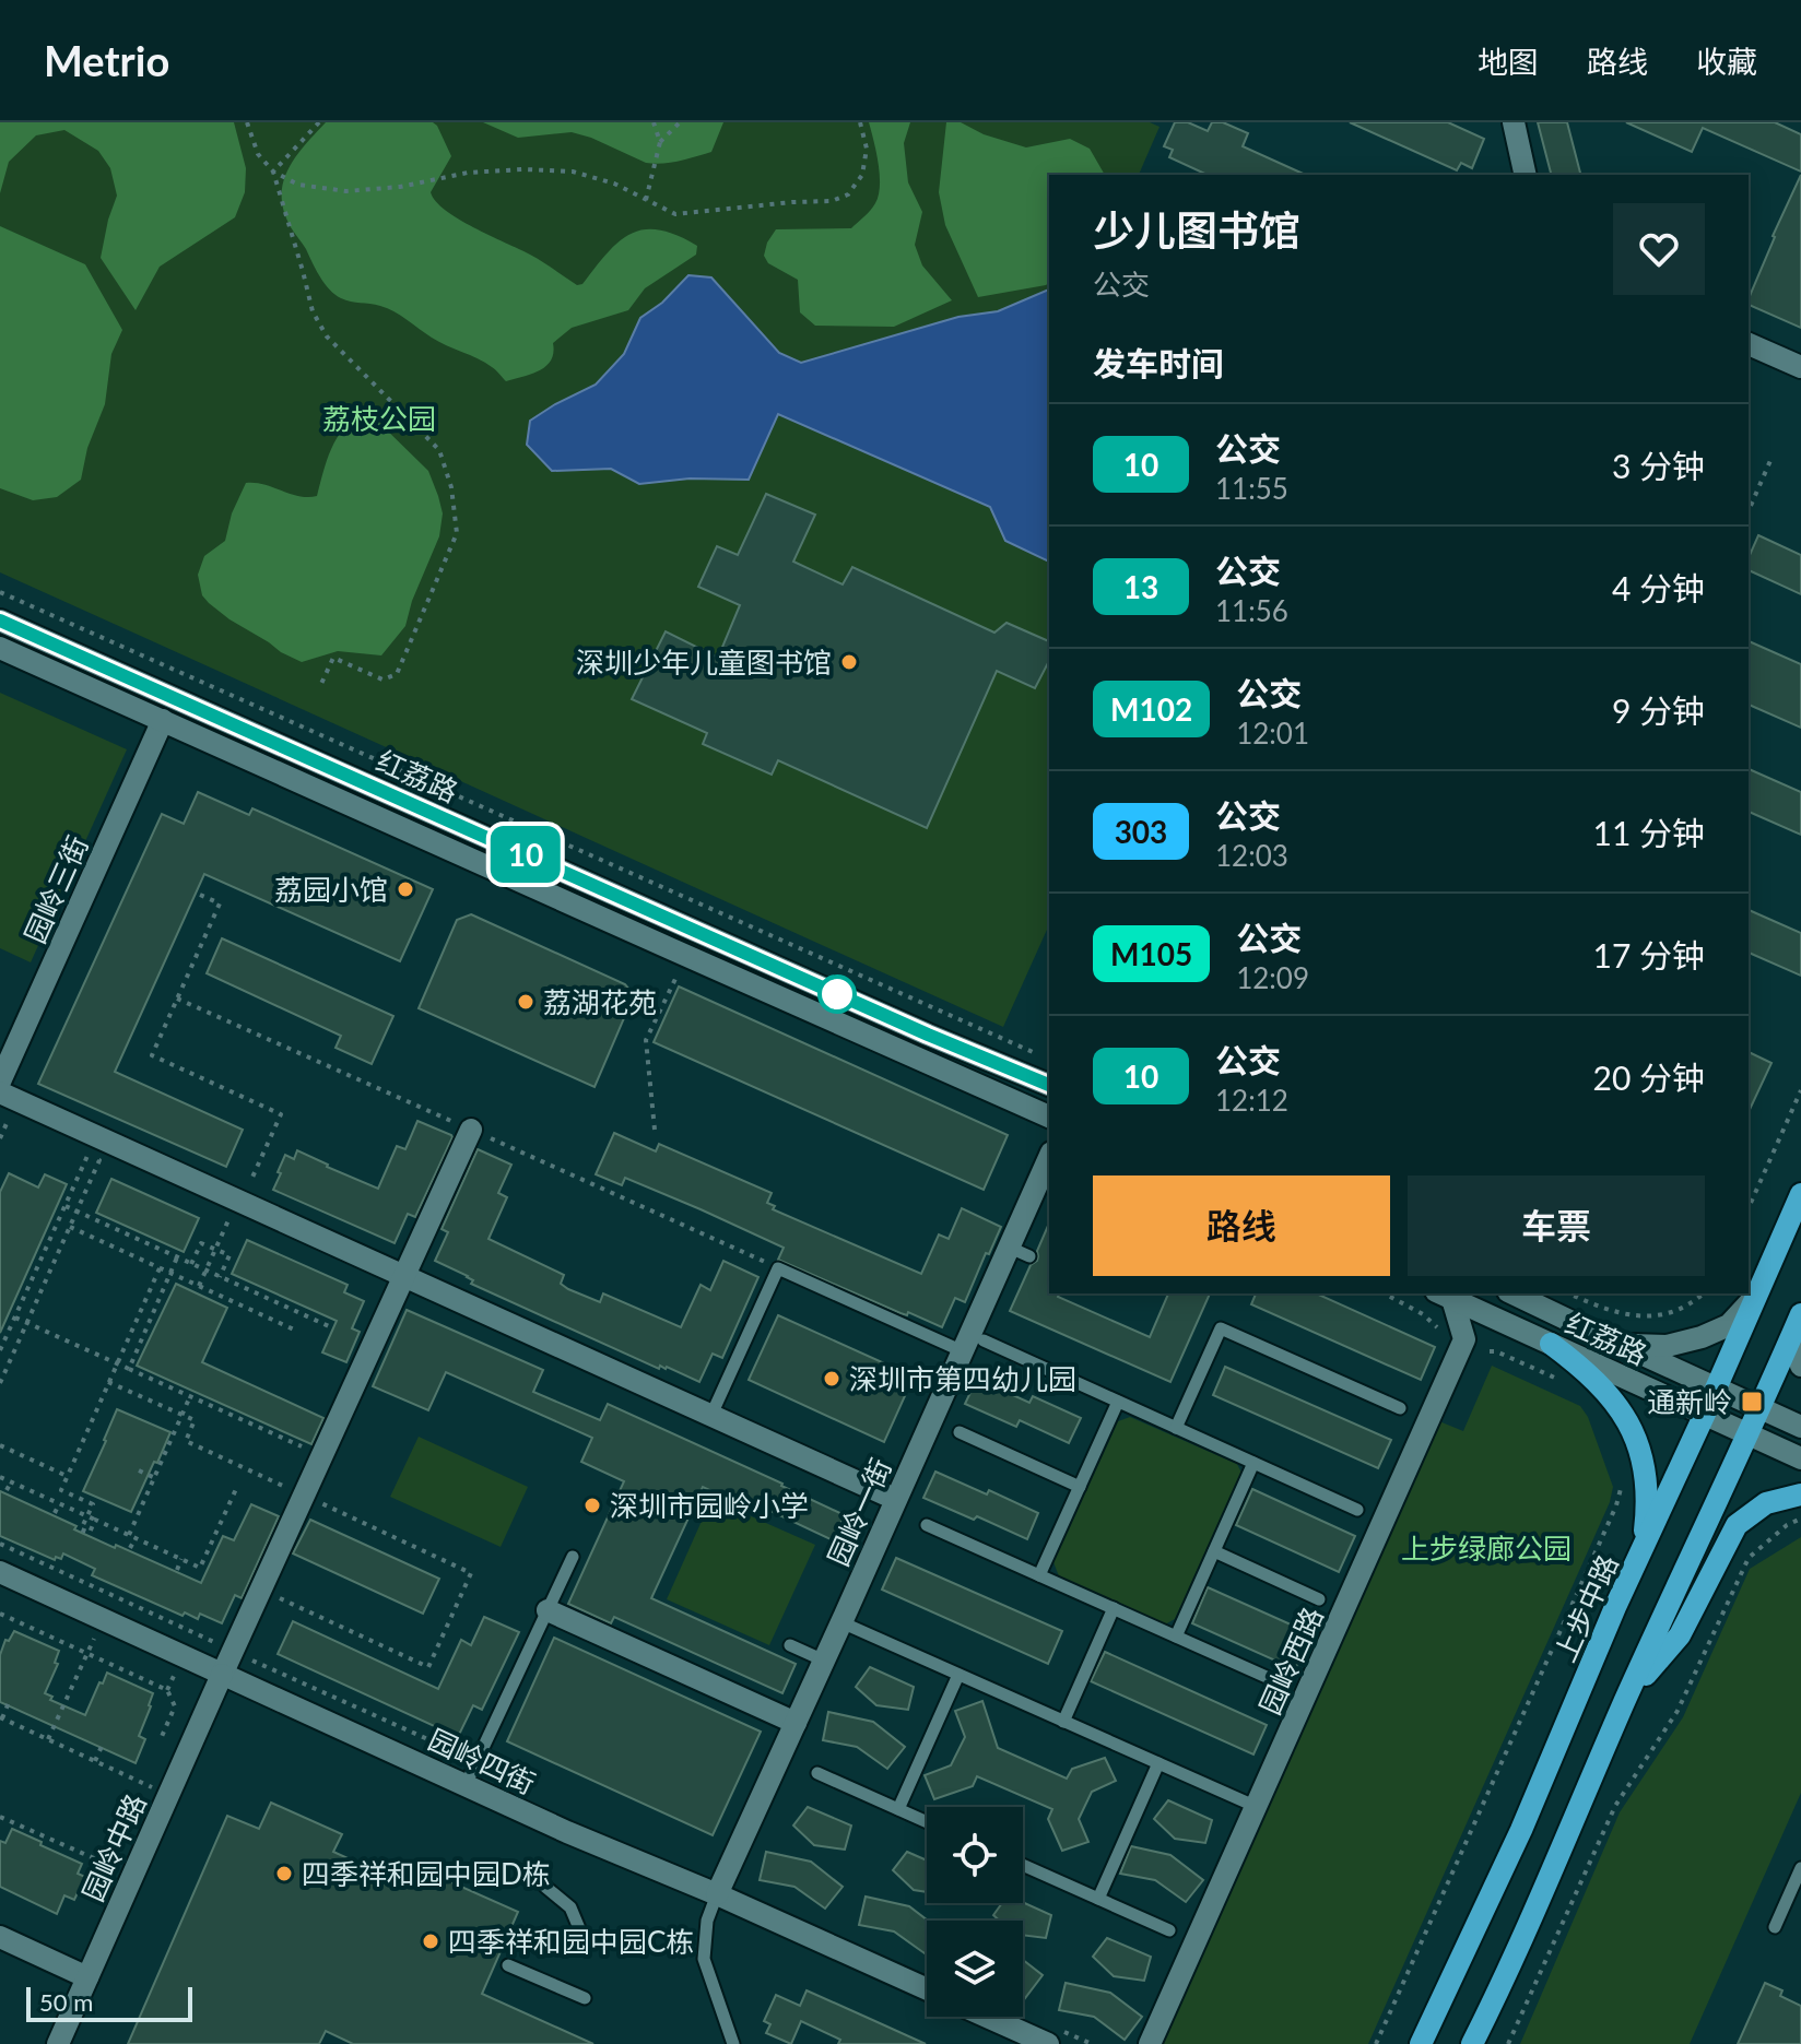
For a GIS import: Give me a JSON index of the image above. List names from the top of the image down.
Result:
{
  "streets": {
    "main road": ["上步中路"],
    "street": [
      "红荔路",
      "园岭三街",
      "园岭一街",
      "园岭西路",
      "园岭四街",
      "园岭中路"
    ]
  },
  "crossings": [
    ["红荔路", "园岭三街"],
    ["红荔路", "上步中路"],
    ["红荔路", "园岭西路"],
    ["园岭一街", "园岭四街"],
    ["园岭四街", "园岭中路"]
  ],
  "parks": ["荔枝公园", "上步绿廊公园"],
  "places": {
    "other": [
      "深圳少年儿童图书馆",
      "荔园小馆",
      "荔湖花苑",
      "深圳市第四幼儿园",
      "深圳市园岭小学",
      "四季祥和园中园D栋",
      "四季祥和园中园C栋"
    ],
    "transit": ["通新岭"]
  },
  "lines": ["bus line 10"],
  "scale_bar": "50 m",
  "page": {
    "header": "Metrio",
    "nav": ["地图", "路线", "收藏"],
    "on_map": "10",
    "heading": [
      ["少儿图书馆", "公交"],
      "发车时间"
    ],
    "list": [
      {
        "mark": "10",
        "name": "公交",
        "note": "11:55",
        "value": "3 分钟"
      },
      {
        "mark": "13",
        "name": "公交",
        "note": "11:56",
        "value": "4 分钟"
      },
      {
        "mark": "M102",
        "name": "公交",
        "note": "12:01",
        "value": "9 分钟"
      },
      {
        "mark": "303",
        "name": "公交",
        "note": "12:03",
        "value": "11 分钟"
      },
      {
        "mark": "M105",
        "name": "公交",
        "note": "12:09",
        "value": "17 分钟"
      },
      {
        "mark": "10",
        "name": "公交",
        "note": "12:12",
        "value": "20 分钟"
      }
    ],
    "buttons": ["路线", "车票"],
    "scale": "50 m"
  }
}
